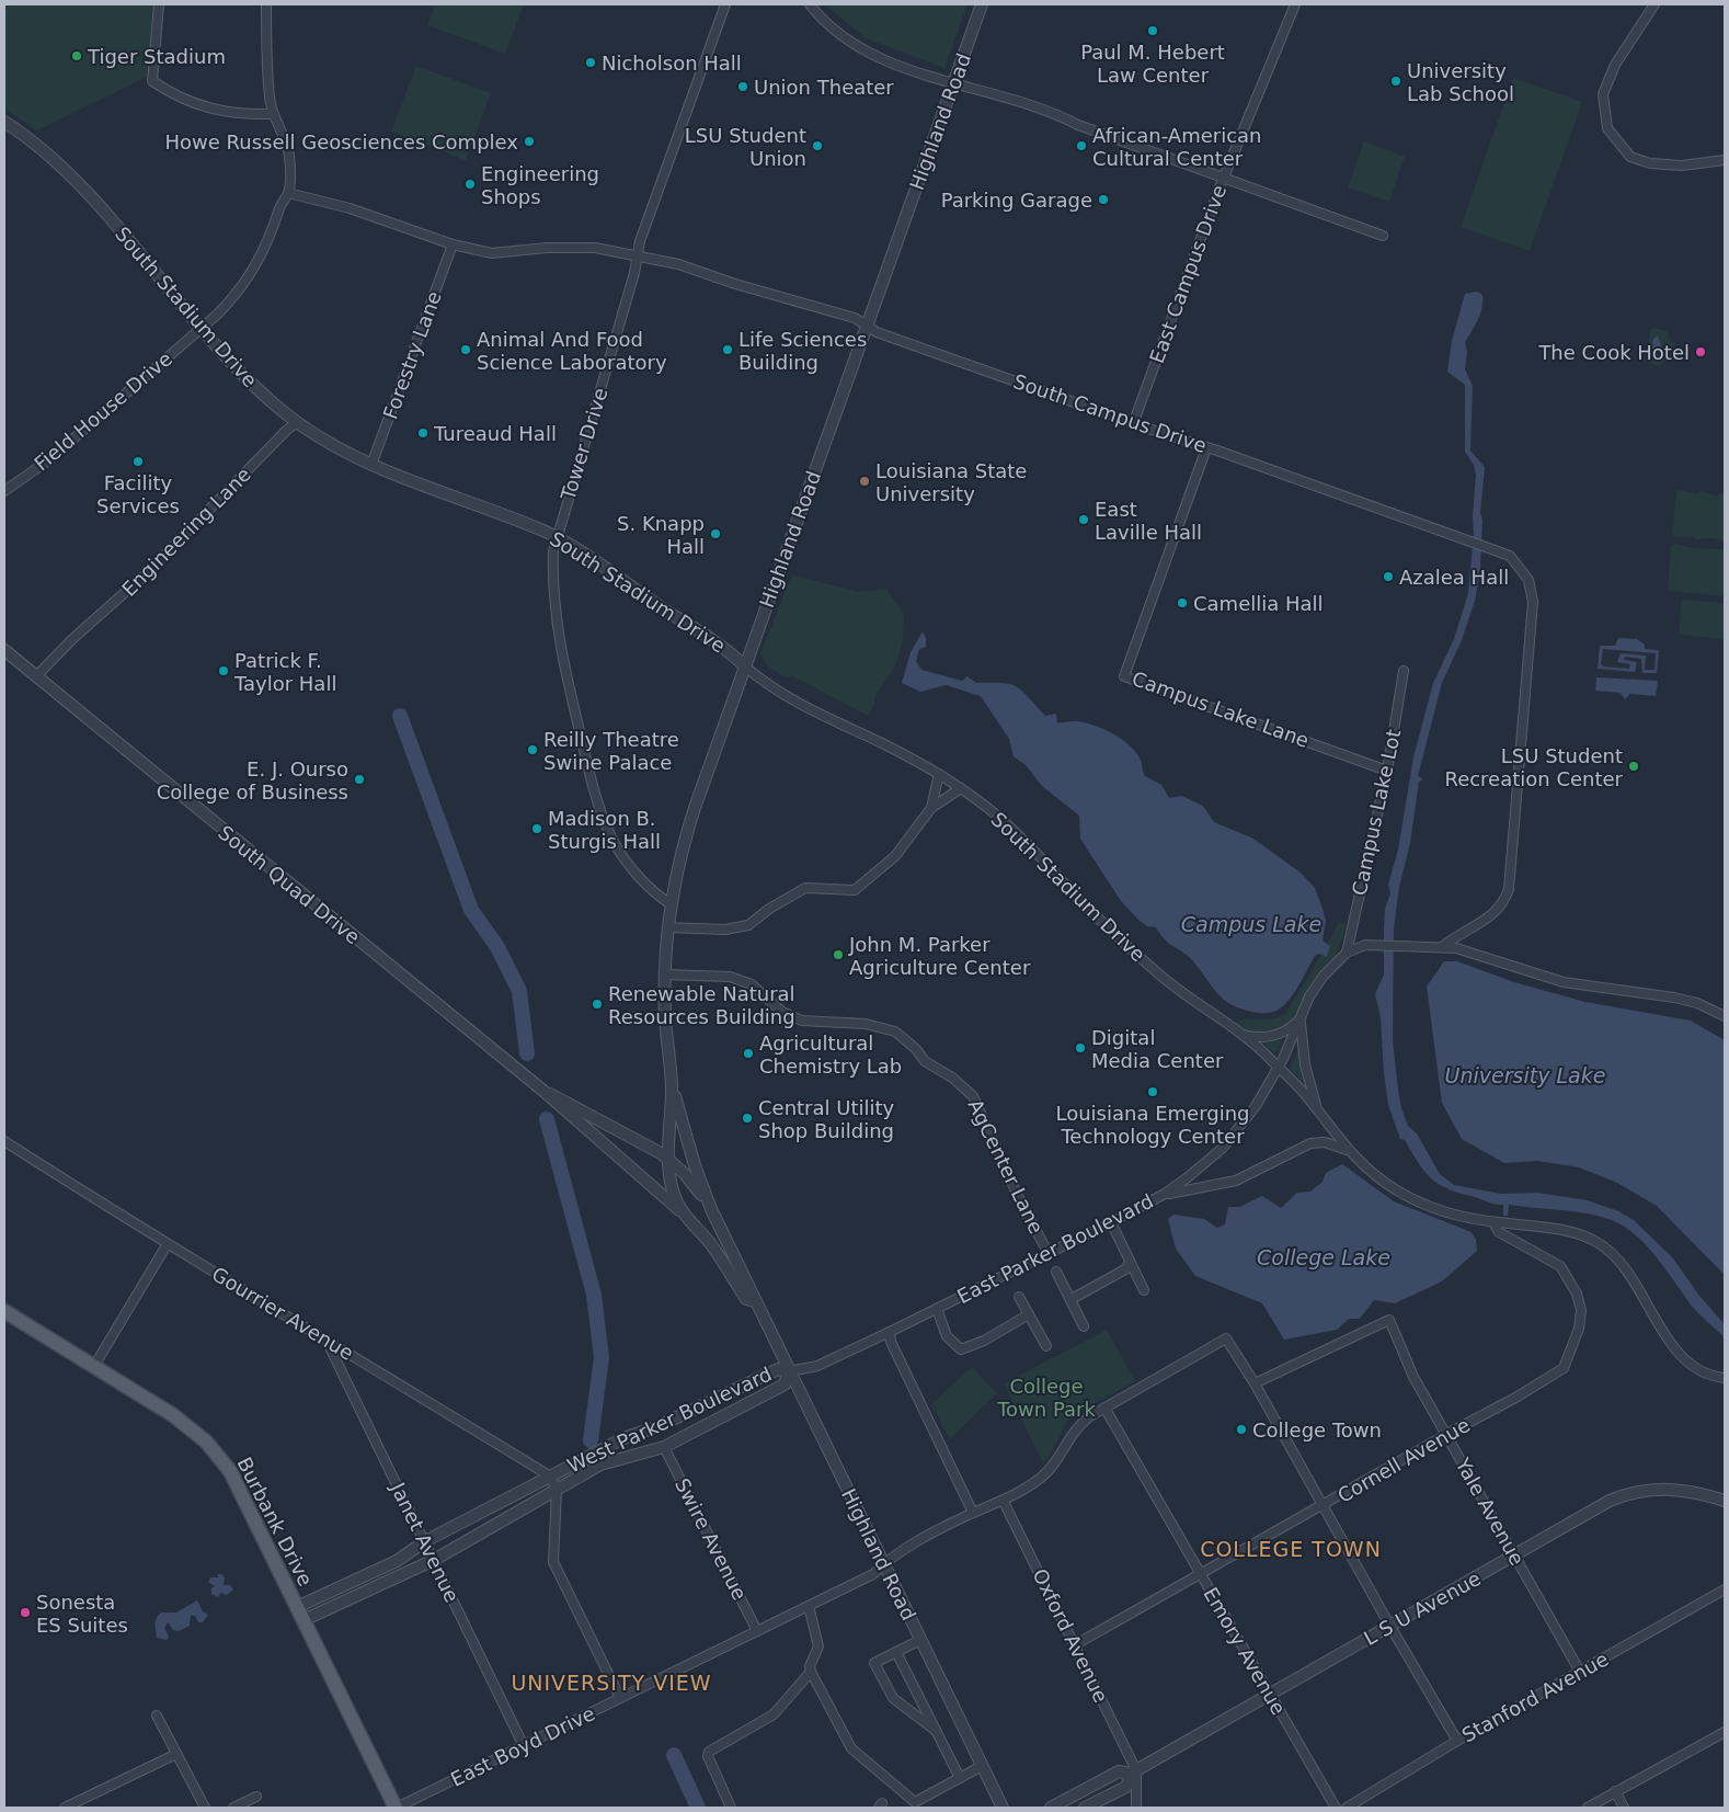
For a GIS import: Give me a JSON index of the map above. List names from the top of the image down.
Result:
{
  "streets": {
    "main road": ["Burbank Drive"],
    "street": [
      "Highland Road",
      "East Campus Drive",
      "South Stadium Drive",
      "Forestry Lane",
      "Field House Drive",
      "South Campus Drive",
      "Tower Drive",
      "Engineering Lane",
      "Campus Lake Lane",
      "Campus Lake Lot",
      "South Quad Drive",
      "AgCenter Lane",
      "East Parker Boulevard",
      "Gourrier Avenue",
      "West Parker Boulevard",
      "Cornell Avenue",
      "Yale Avenue",
      "Swire Avenue",
      "Janet Avenue",
      "L S U Avenue",
      "Oxford Avenue",
      "Emory Avenue",
      "Stanford Avenue",
      "East Boyd Drive"
    ]
  },
  "crossings": [
    ["Highland Road", "South Stadium Drive"],
    ["Highland Road", "South Campus Drive"],
    ["Highland Road", "Tower Drive"],
    ["Highland Road", "South Quad Drive"],
    ["Highland Road", "AgCenter Lane"],
    ["Highland Road", "East Parker Boulevard"],
    ["Highland Road", "West Parker Boulevard"],
    ["Highland Road", "East Boyd Drive"],
    ["East Campus Drive", "South Campus Drive"],
    ["South Stadium Drive", "Forestry Lane"],
    ["South Stadium Drive", "Field House Drive"],
    ["South Stadium Drive", "Tower Drive"],
    ["South Stadium Drive", "Engineering Lane"],
    ["South Stadium Drive", "East Parker Boulevard"],
    ["Forestry Lane", "South Campus Drive"],
    ["Field House Drive", "South Campus Drive"],
    ["South Campus Drive", "Tower Drive"],
    ["South Campus Drive", "Campus Lake Lane"],
    ["Engineering Lane", "South Quad Drive"],
    ["Campus Lake Lane", "Campus Lake Lot"],
    ["Campus Lake Lot", "East Parker Boulevard"],
    ["AgCenter Lane", "East Parker Boulevard"],
    ["East Parker Boulevard", "West Parker Boulevard"],
    ["Gourrier Avenue", "West Parker Boulevard"],
    ["Gourrier Avenue", "Janet Avenue"],
    ["West Parker Boulevard", "Burbank Drive"],
    ["West Parker Boulevard", "Swire Avenue"],
    ["West Parker Boulevard", "Janet Avenue"],
    ["Cornell Avenue", "Yale Avenue"],
    ["Cornell Avenue", "Oxford Avenue"],
    ["Cornell Avenue", "Emory Avenue"],
    ["Yale Avenue", "L S U Avenue"],
    ["Yale Avenue", "Stanford Avenue"],
    ["Yale Avenue", "East Boyd Drive"],
    ["Burbank Drive", "East Boyd Drive"],
    ["Swire Avenue", "East Boyd Drive"],
    ["Janet Avenue", "East Boyd Drive"],
    ["L S U Avenue", "Oxford Avenue"],
    ["L S U Avenue", "Emory Avenue"],
    ["Oxford Avenue", "East Boyd Drive"],
    ["Emory Avenue", "East Boyd Drive"]
  ],
  "districts": ["COLLEGE TOWN", "UNIVERSITY VIEW"],
  "water": ["Campus Lake", "University Lake", "College Lake"],
  "parks": ["College Town Park"],
  "places": [
    "Paul M. Hebert Law Center",
    "Tiger Stadium",
    "Nicholson Hall",
    "University Lab School",
    "Union Theater",
    "Howe Russell Geosciences Complex",
    "LSU Student Union",
    "African-American Cultural Center",
    "Engineering Shops",
    "Parking Garage",
    "Animal And Food Science Laboratory",
    "Life Sciences Building",
    "The Cook Hotel",
    "Tureaud Hall",
    "Facility Services",
    "Louisiana State University",
    "East Laville Hall",
    "S. Knapp Hall",
    "Azalea Hall",
    "Camellia Hall",
    "Patrick F. Taylor Hall",
    "Reilly Theatre Swine Palace",
    "LSU Student Recreation Center",
    "E. J. Ourso College of Business",
    "Madison B. Sturgis Hall",
    "John M. Parker Agriculture Center",
    "Renewable Natural Resources Building",
    "Digital Media Center",
    "Agricultural Chemistry Lab",
    "Louisiana Emerging Technology Center",
    "Central Utility Shop Building",
    "College Town",
    "Sonesta ES Suites"
  ]
}
